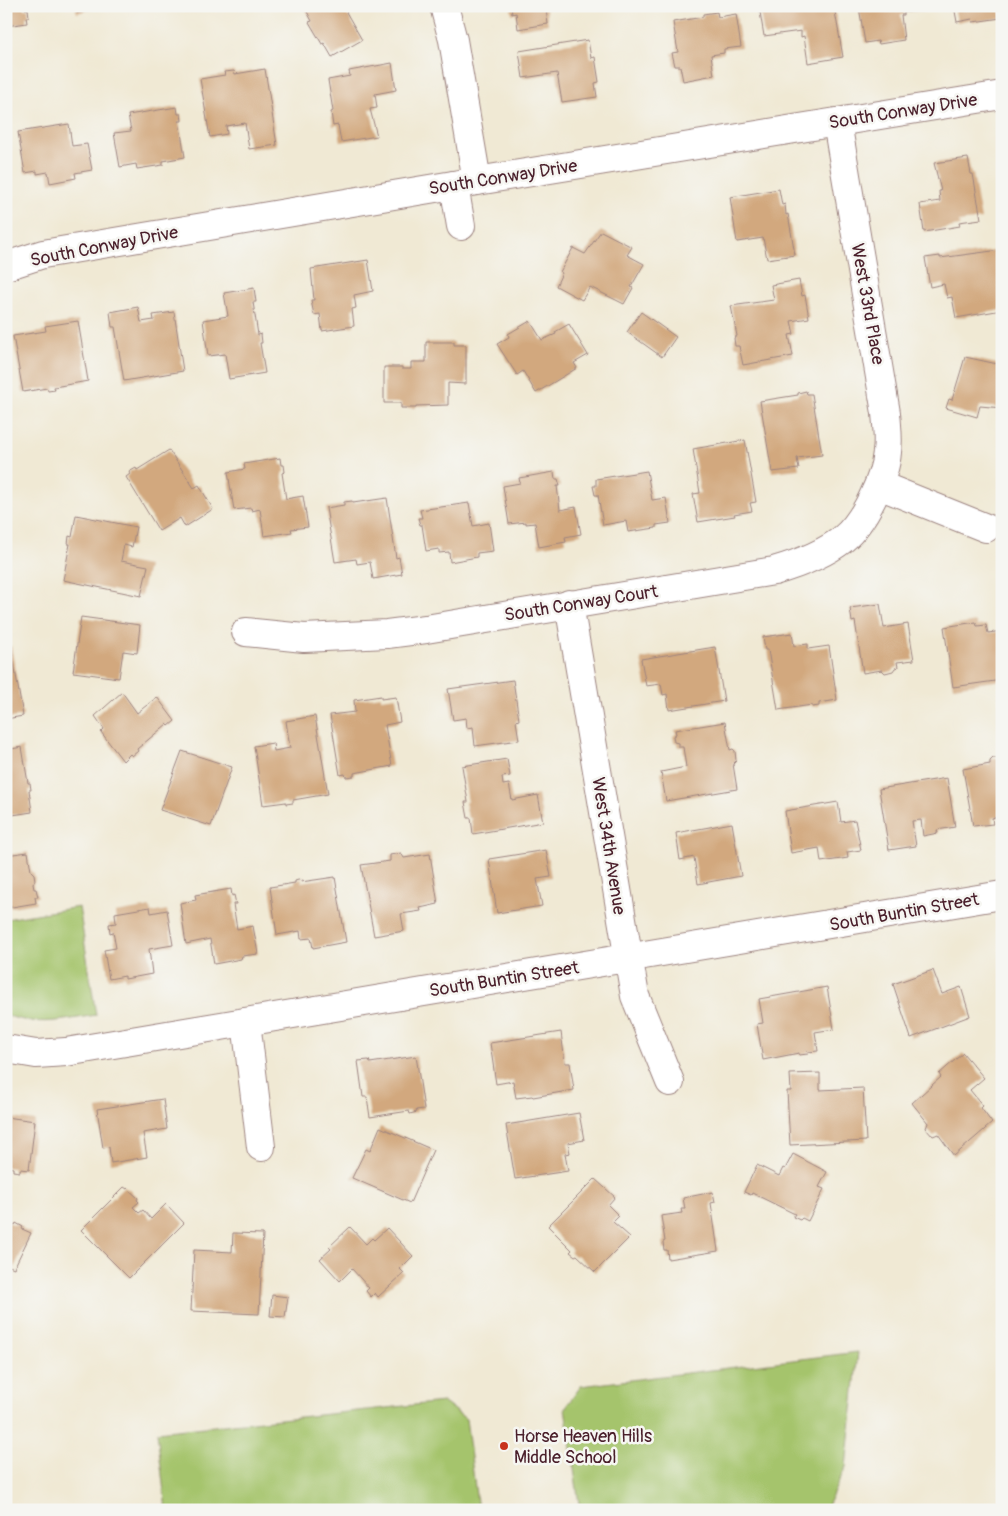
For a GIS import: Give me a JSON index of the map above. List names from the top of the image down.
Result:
{
  "streets": {
    "street": [
      "South Conway Drive",
      "West 33rd Place",
      "South Conway Court",
      "West 34th Avenue",
      "South Buntin Street"
    ]
  },
  "crossings": [
    ["South Conway Drive", "West 33rd Place"],
    ["West 33rd Place", "South Conway Court"],
    ["South Conway Court", "West 34th Avenue"],
    ["West 34th Avenue", "South Buntin Street"]
  ],
  "places": ["Horse Heaven Hills Middle School"]
}
